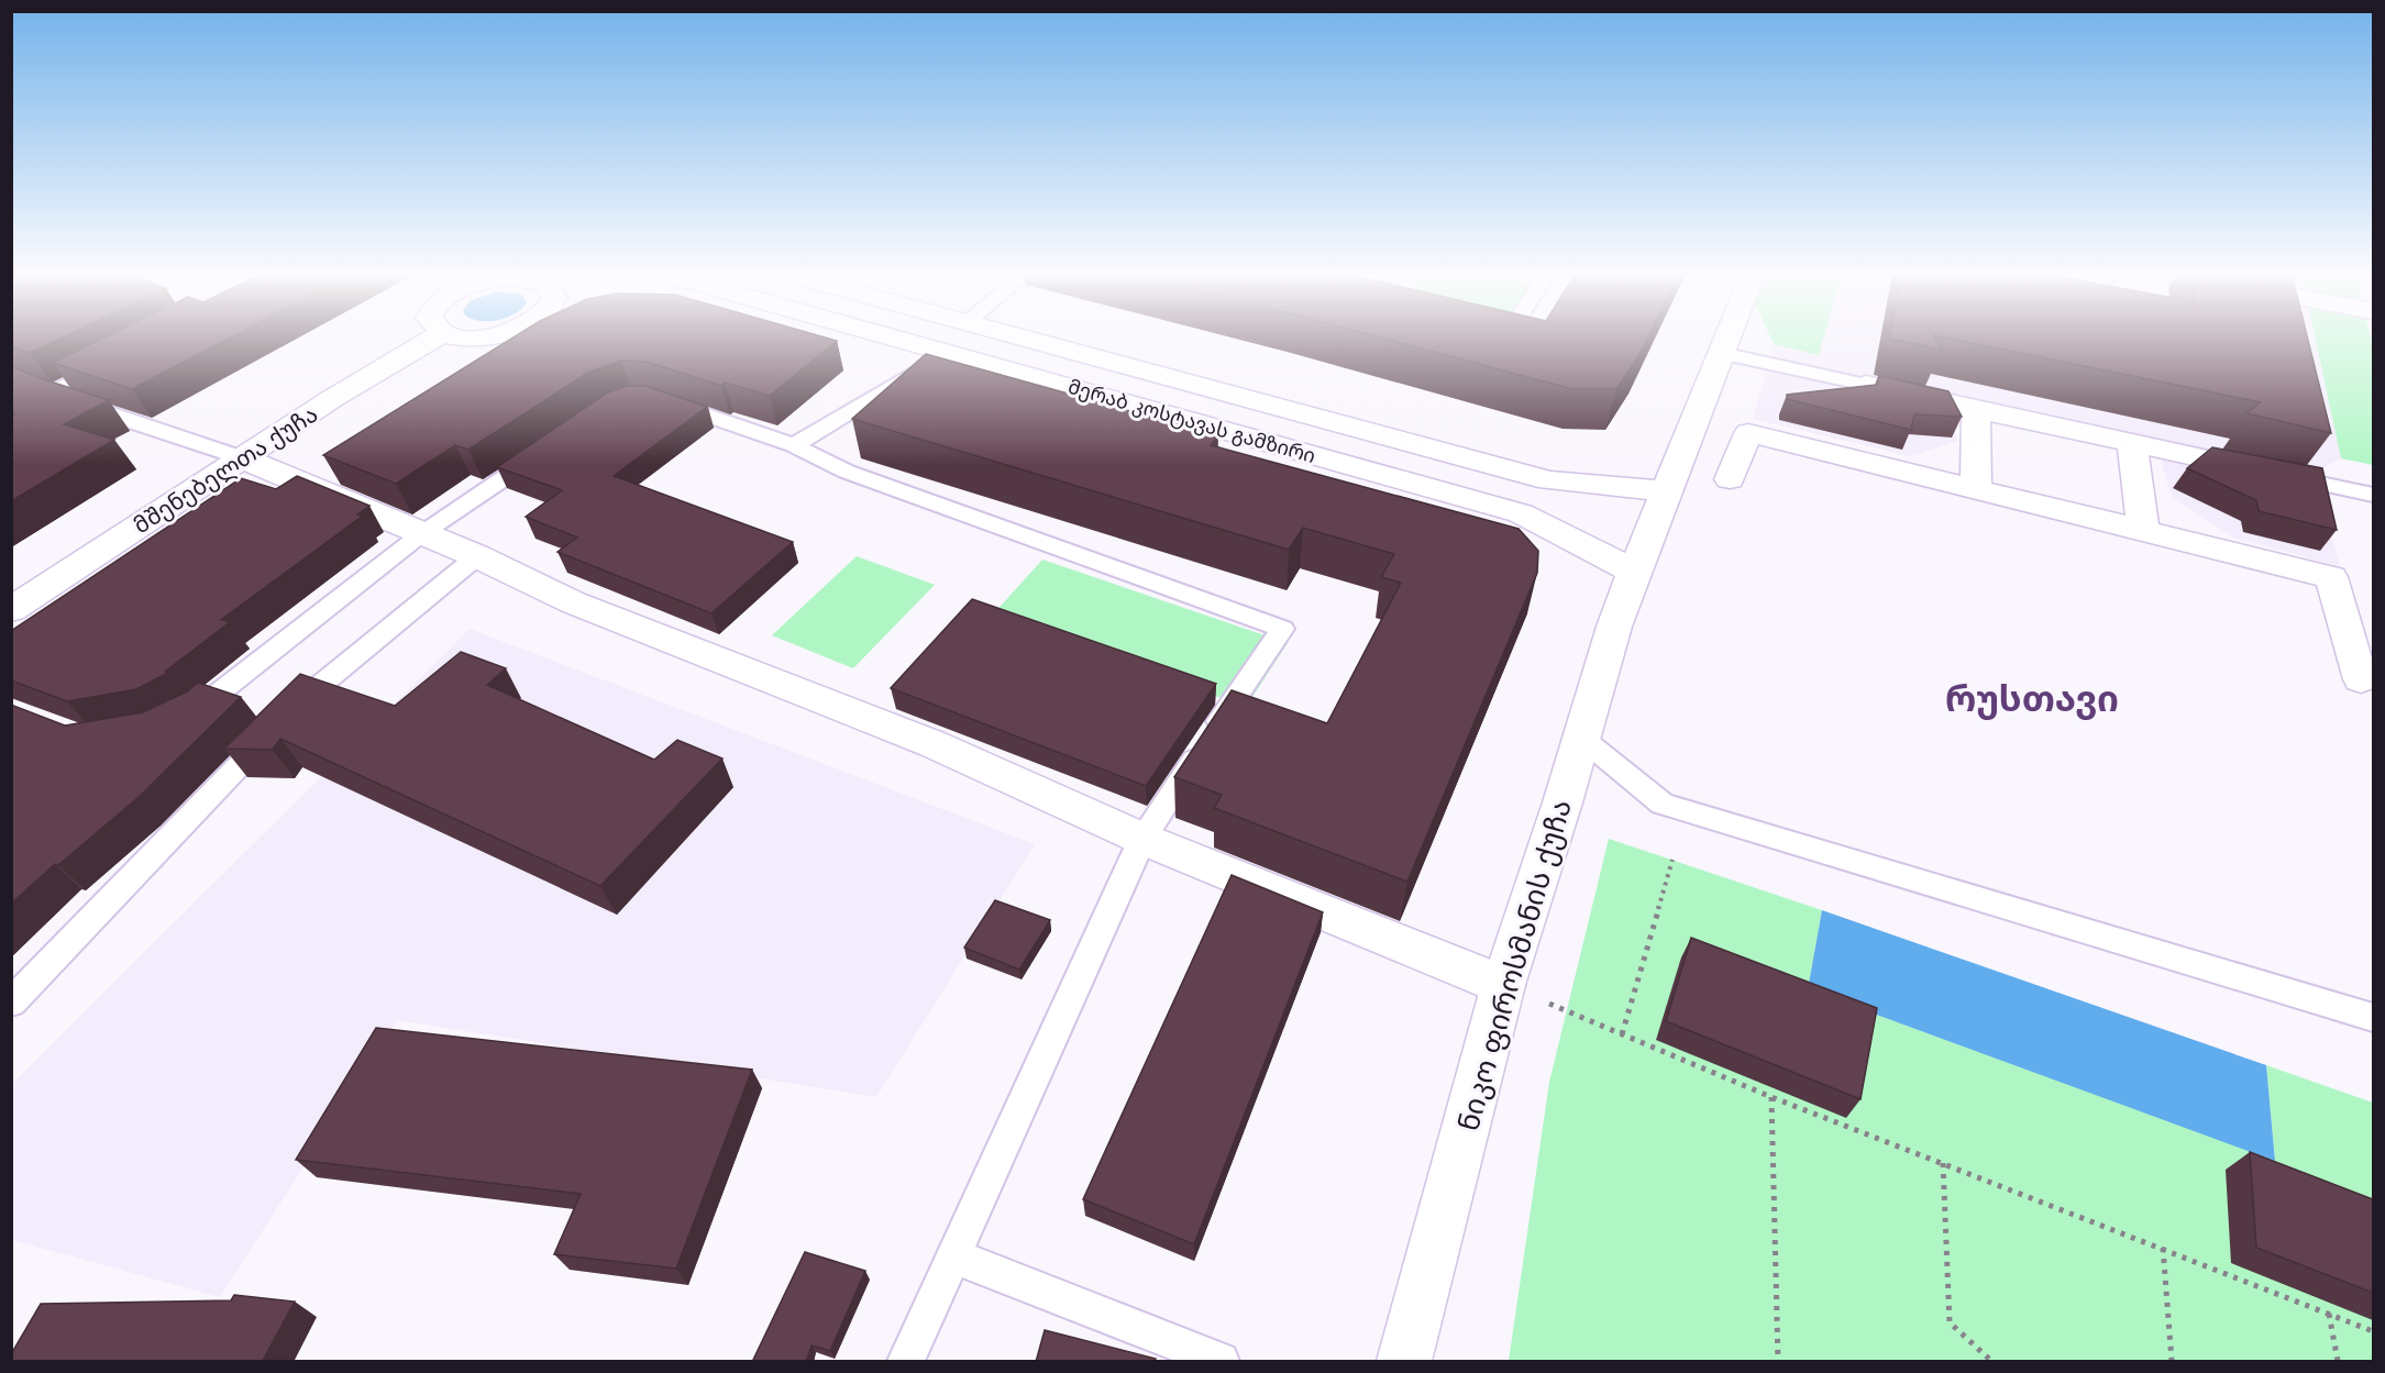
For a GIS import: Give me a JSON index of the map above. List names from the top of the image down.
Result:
{
  "streets": {
    "street": ["მერაბ კოსტავას გამზირი", "მშენებელთა ქუჩა", "ნიკო ფიროსმანის ქუჩა"]
  },
  "crossings": [
    ["მერაბ კოსტავას გამზირი", "ნიკო ფიროსმანის ქუჩა"]
  ],
  "districts": ["რუსთავი"]
}
